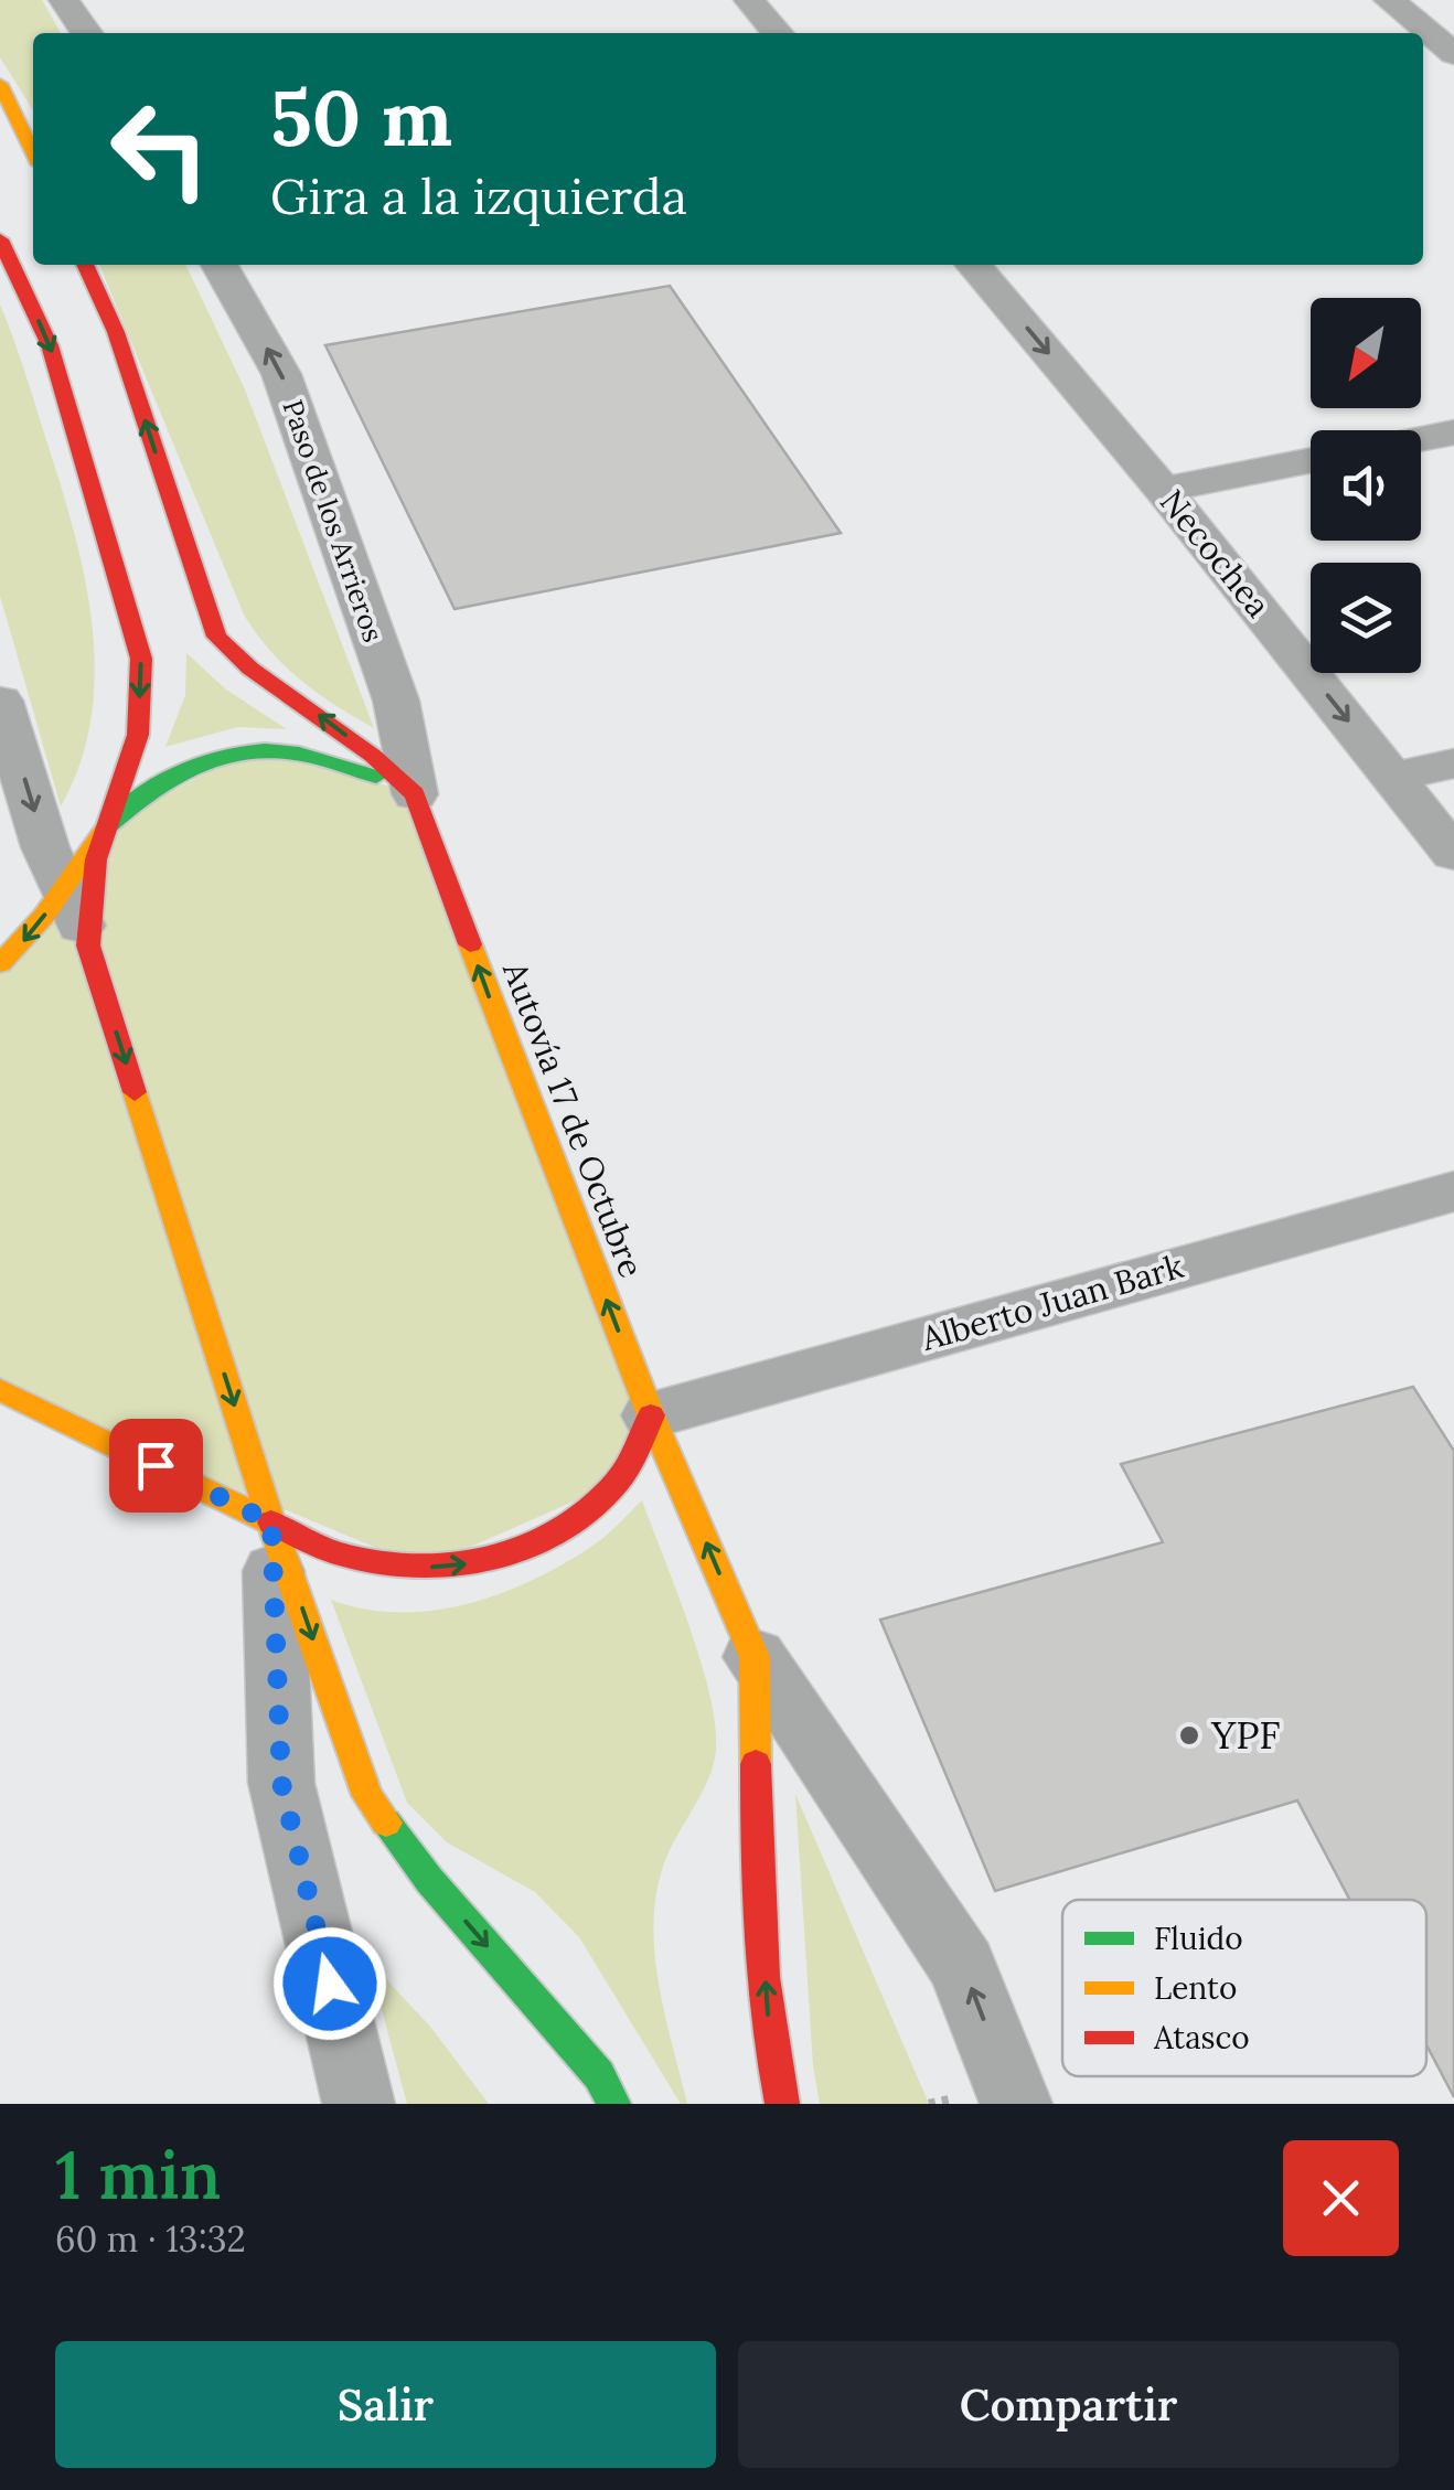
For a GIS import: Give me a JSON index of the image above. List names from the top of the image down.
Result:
{
  "streets": {
    "main road": ["Autovía 17 de Octubre"],
    "street": ["Paso de los Arrieros", "Necochea", "Alberto Juan Bark"]
  },
  "crossings": [
    ["Paso de los Arrieros", "Autovía 17 de Octubre"],
    ["Autovía 17 de Octubre", "Alberto Juan Bark"]
  ],
  "one_way": ["Necochea"],
  "places": ["YPF"],
  "legend": ["Fluido", "Lento", "Atasco"],
  "north": "bottom left",
  "page": {
    "turn": ["50 m", "Gira a la izquierda"],
    "heading": ["1 min", "60 m · 13:32"],
    "buttons": ["Salir", "Compartir"]
  }
}
